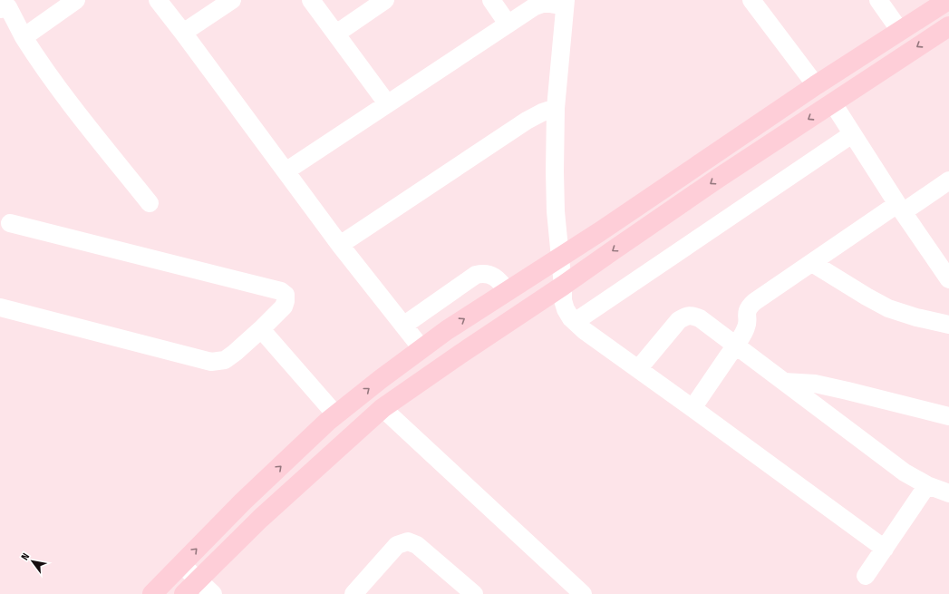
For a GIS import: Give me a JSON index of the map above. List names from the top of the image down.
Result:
{
  "north": "top left"
}
